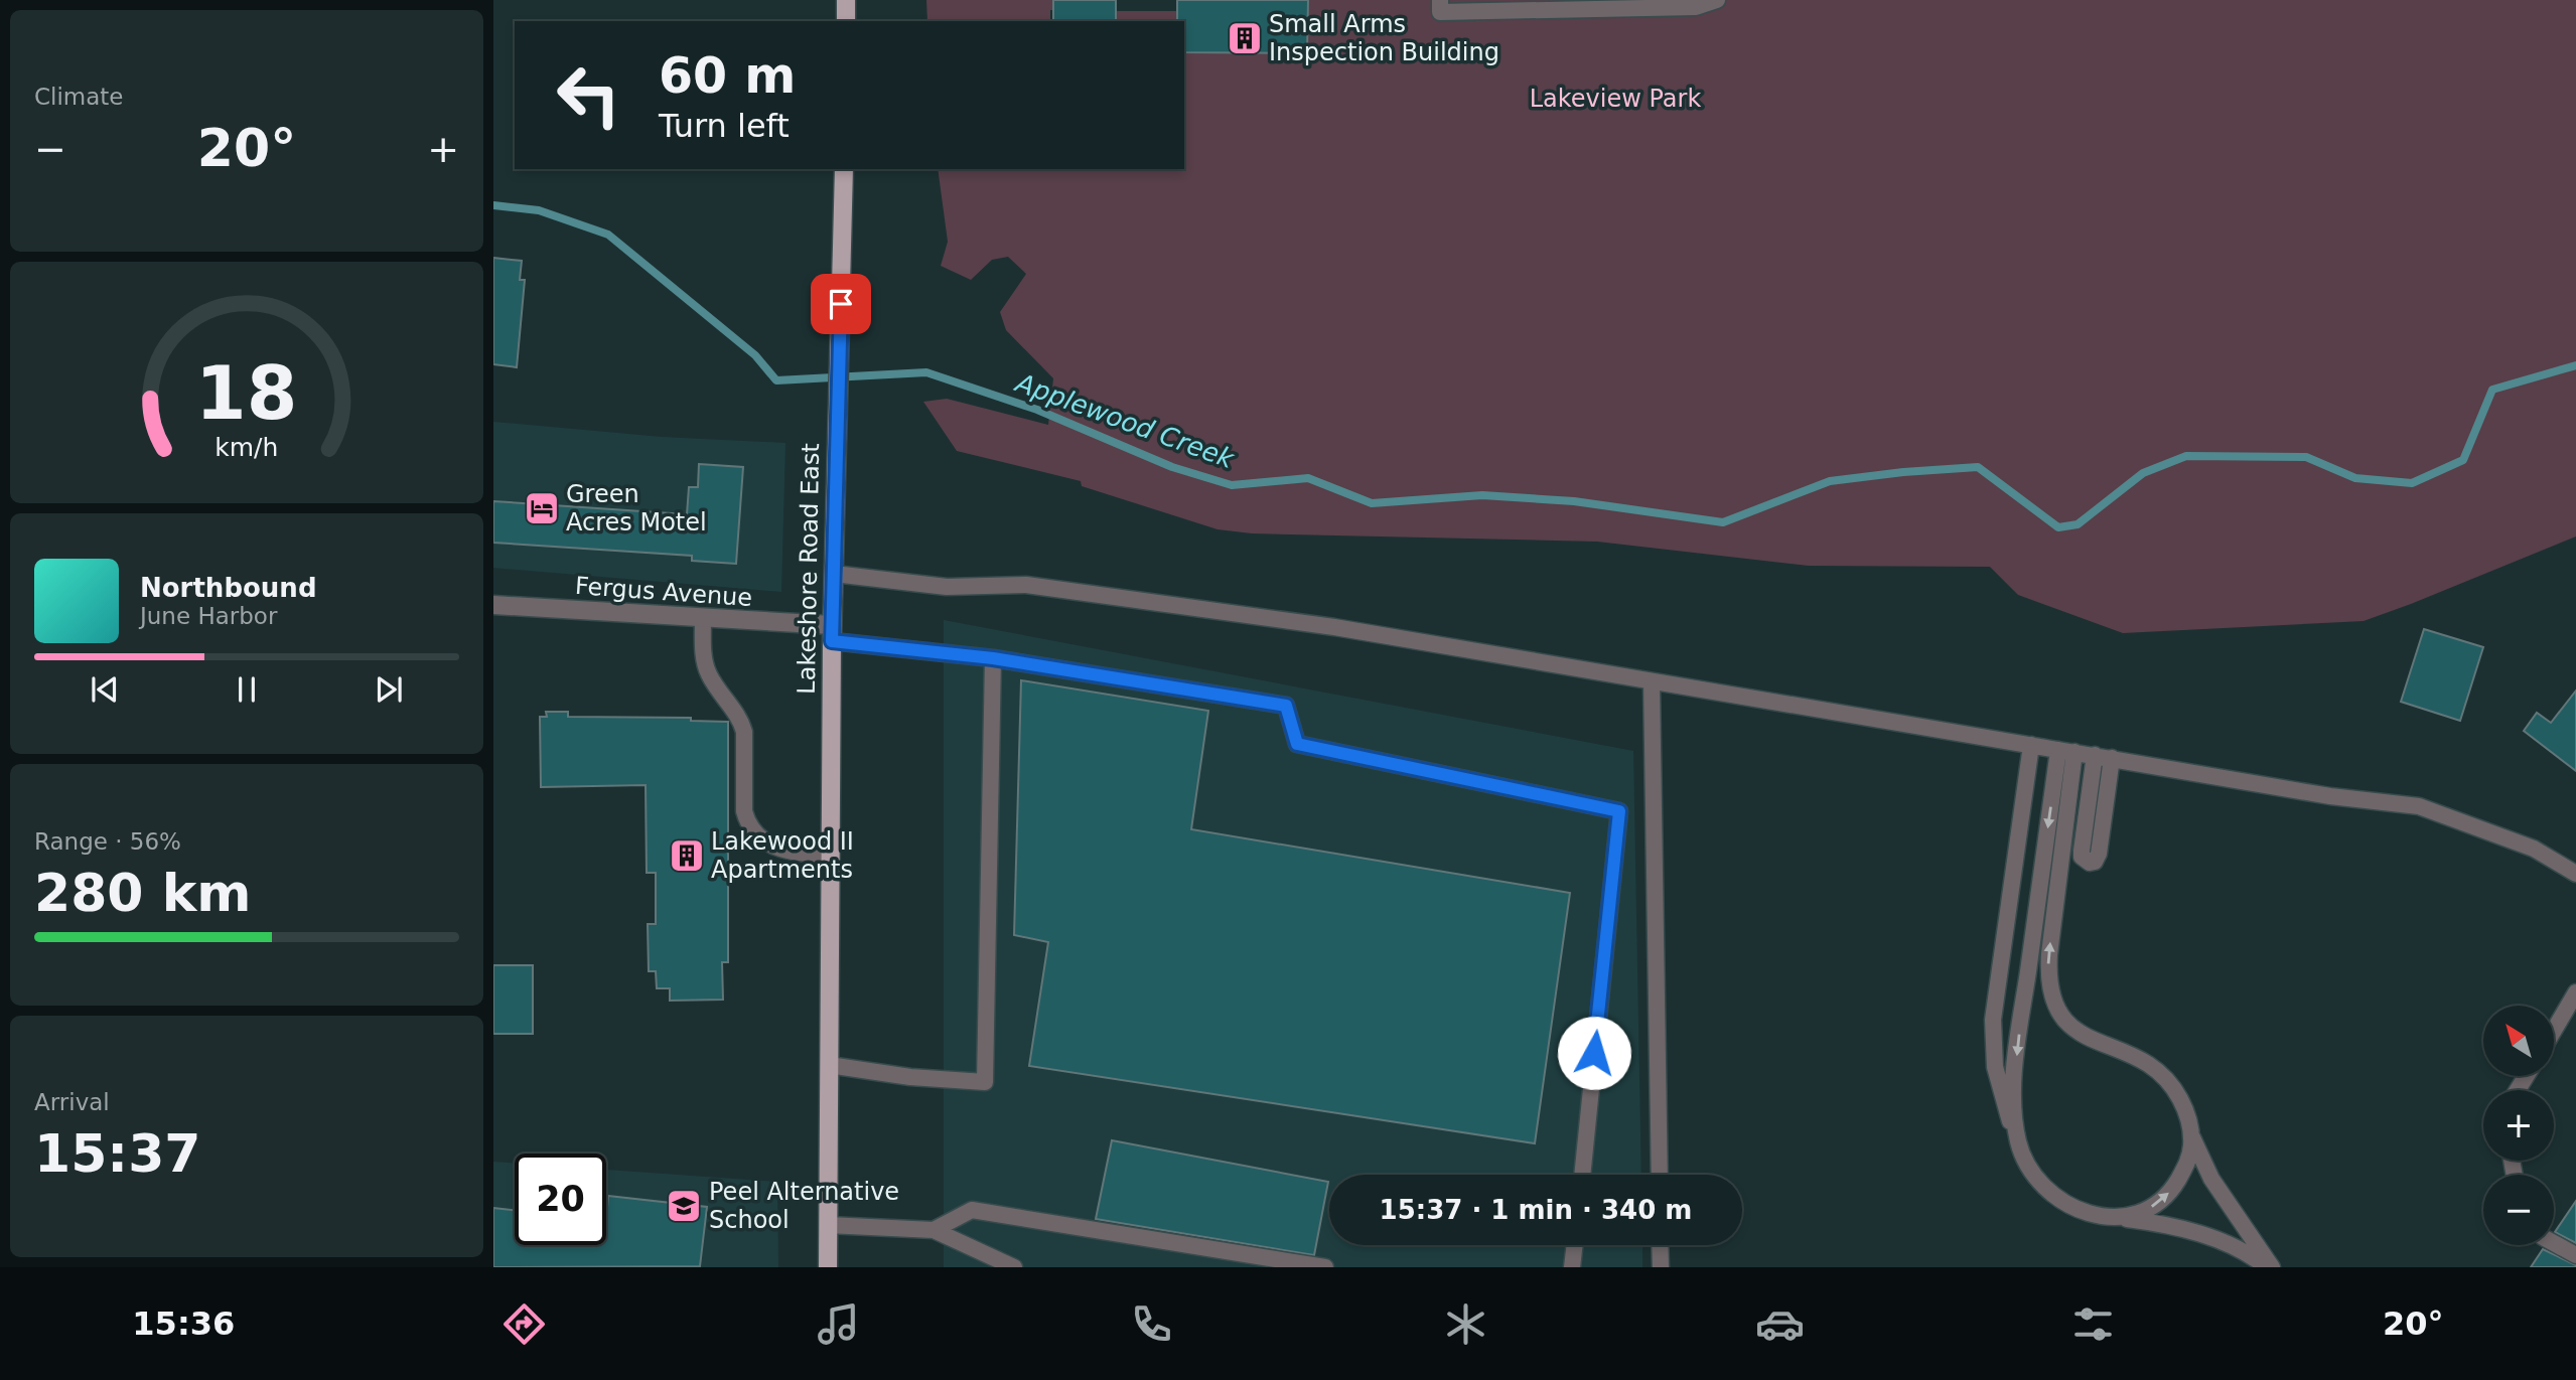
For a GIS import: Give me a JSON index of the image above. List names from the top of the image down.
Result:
{
  "streets": {
    "main road": ["Lakeshore Road East"],
    "street": ["Fergus Avenue"]
  },
  "crossings": [
    ["Lakeshore Road East", "Fergus Avenue"]
  ],
  "water": ["Applewood Creek"],
  "parks": ["Lakeview Park"],
  "places": {
    "building": ["Small Arms Inspection Building", "Lakewood II Apartments"],
    "hotel": ["Green Acres Motel"],
    "school or university": ["Peel Alternative School"]
  },
  "north": "top left",
  "page": {
    "tile": [
      "Climate",
      ["Range · 56%", "280 km"],
      ["Arrival", "15:37"]
    ],
    "turn": ["60 m", "Turn left"],
    "heat": ["−", "20°", "+"],
    "song": ["Northbound", "June Harbor"],
    "map_buttons": ["+", "−"],
    "limit": "20",
    "trip": "15:37 · 1 min · 340 m",
    "tabs": ["15:36", "20°"],
    "gauge": ["18", "km/h"]
  }
}
